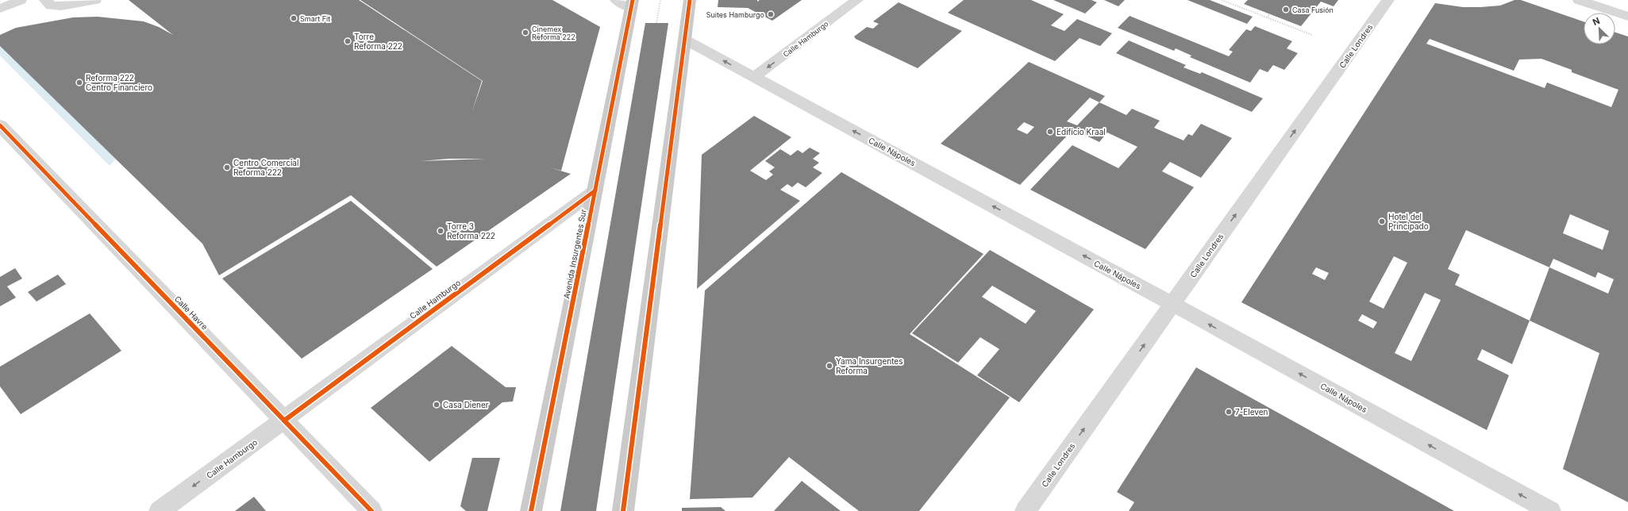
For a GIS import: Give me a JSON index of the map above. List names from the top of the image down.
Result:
{
  "streets": {
    "main road": ["Avenida Insurgentes Sur"],
    "street": [
      "Calle Hamburgo",
      "Calle Londres",
      "Calle Nápoles",
      "Calle Havre"
    ]
  },
  "crossings": [
    ["Calle Hamburgo", "Calle Nápoles"],
    ["Calle Hamburgo", "Avenida Insurgentes Sur"],
    ["Calle Hamburgo", "Calle Havre"],
    ["Calle Londres", "Calle Nápoles"]
  ],
  "one_way": ["Calle Hamburgo", "Calle Londres", "Calle Nápoles"],
  "places": [
    "Casa Fusión",
    "Suites Hamburgo",
    "Smart Fit",
    "Cinemex Reforma 222",
    "Torre Reforma 222",
    "Reforma 222 Centro Financiero",
    "Edificio Kraal",
    "Centro Comercial Reforma 222",
    "Hotel del Principado",
    "Torre 3 Reforma 222",
    "Yama Insurgentes Reforma",
    "Casa Diener",
    "7-Eleven"
  ],
  "north": "top left"
}
